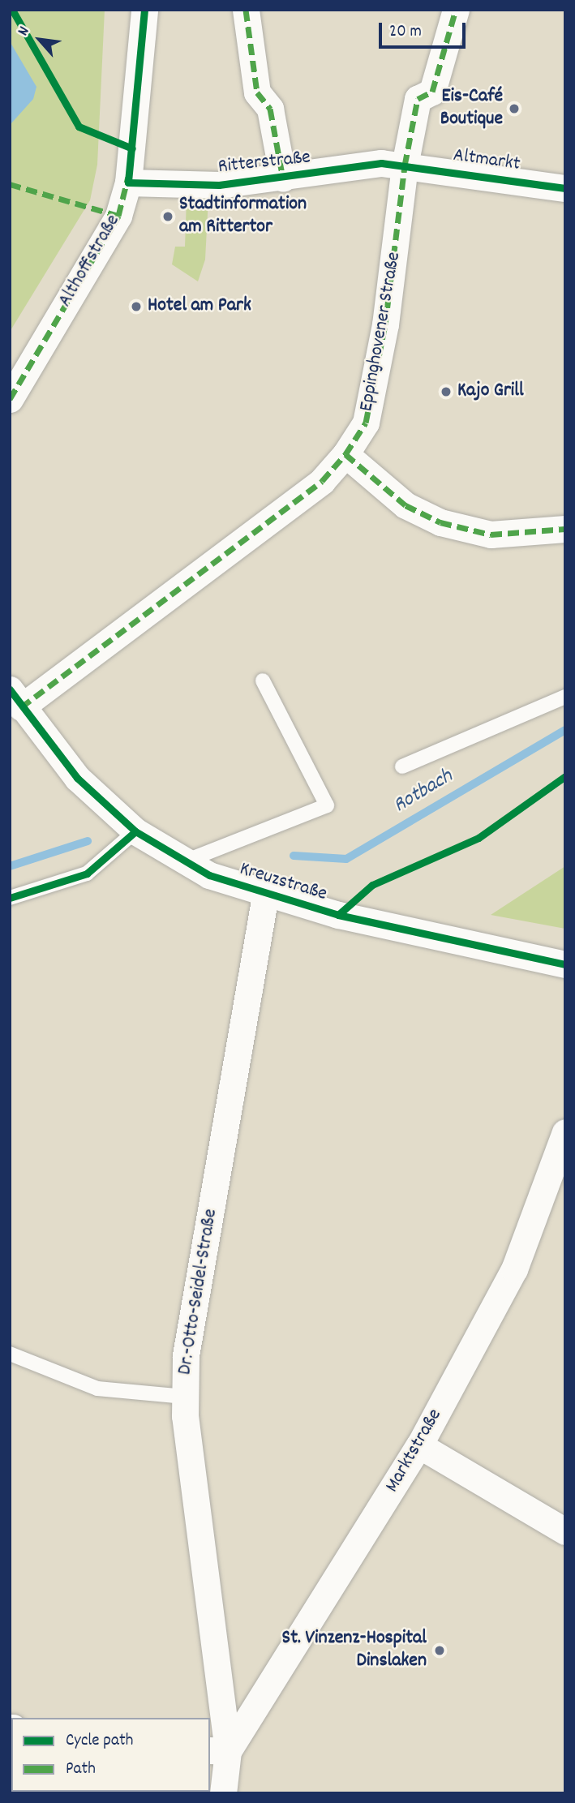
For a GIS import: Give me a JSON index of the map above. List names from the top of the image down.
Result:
{
  "streets": {
    "street": [
      "Altmarkt",
      "Ritterstraße",
      "Althoffstraße",
      "Eppinghovener Straße",
      "Kreuzstraße",
      "Dr.-Otto-Seidel-Straße",
      "Marktstraße"
    ]
  },
  "crossings": [
    ["Altmarkt", "Ritterstraße"],
    ["Altmarkt", "Eppinghovener Straße"],
    ["Ritterstraße", "Althoffstraße"],
    ["Ritterstraße", "Eppinghovener Straße"],
    ["Eppinghovener Straße", "Kreuzstraße"],
    ["Kreuzstraße", "Dr.-Otto-Seidel-Straße"],
    ["Dr.-Otto-Seidel-Straße", "Marktstraße"]
  ],
  "water": ["Rotbach"],
  "places": [
    "Eis-Café Boutique",
    "Stadtinformation am Rittertor",
    "Hotel am Park",
    "Kajo Grill",
    "St. Vinzenz-Hospital Dinslaken"
  ],
  "legend": ["Cycle path", "Path"],
  "scale_bar": "20 m",
  "north": "top left"
}
